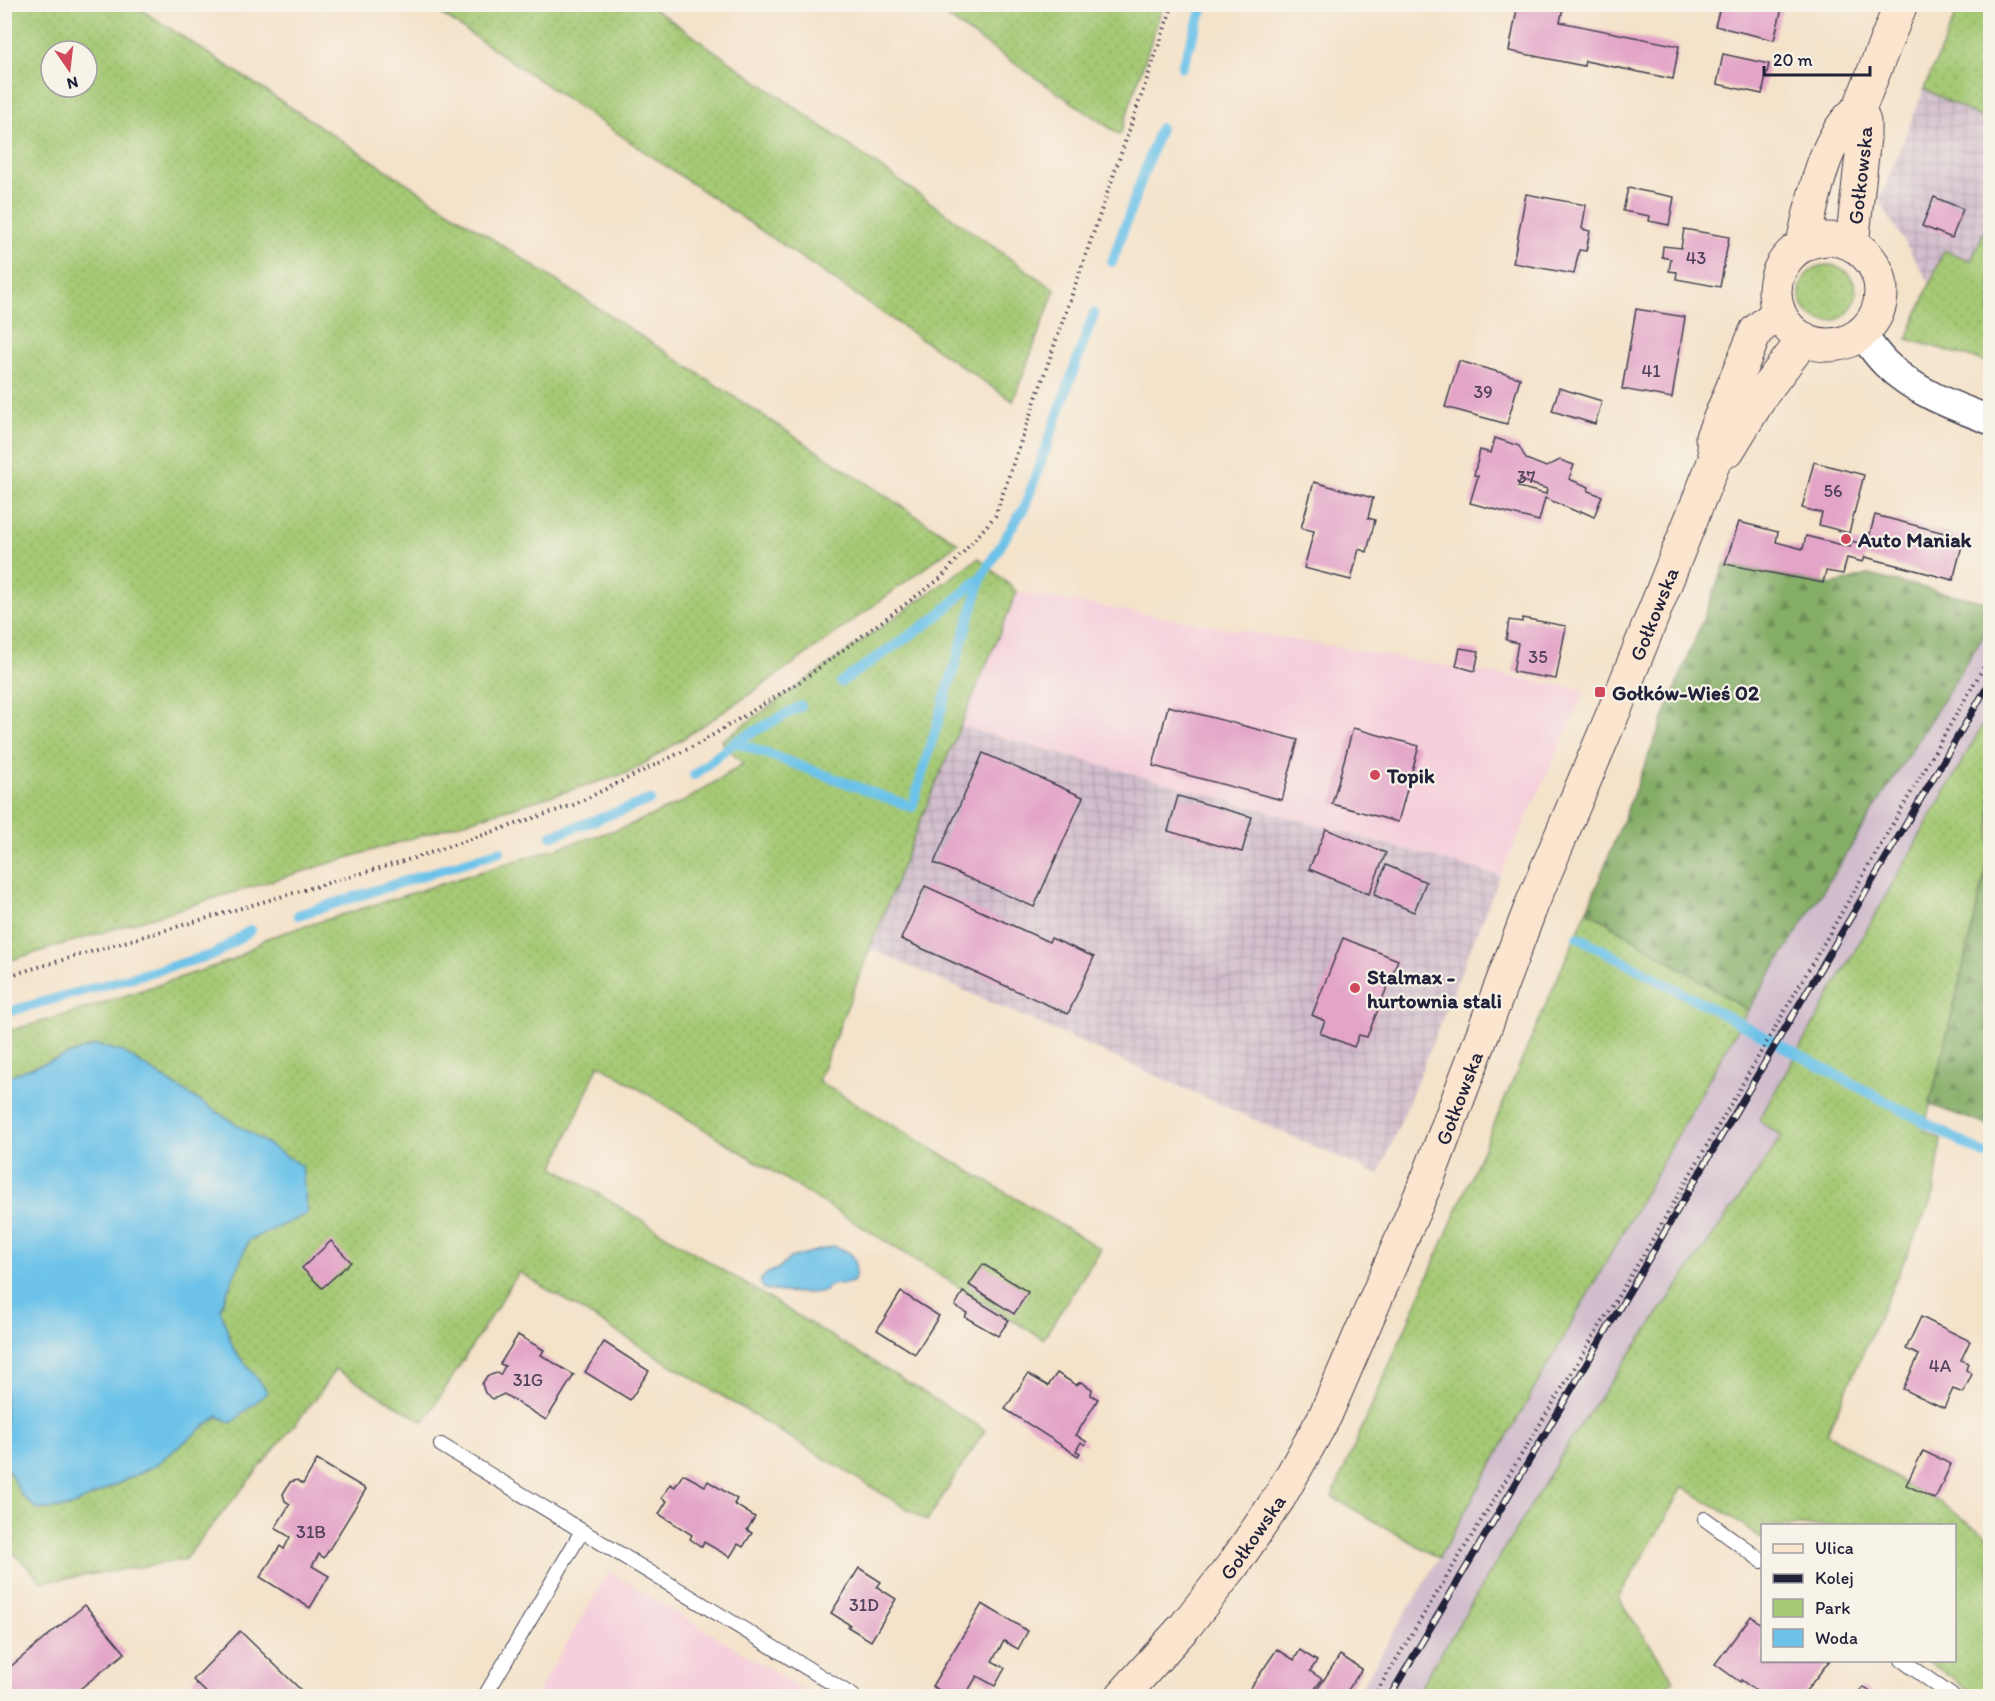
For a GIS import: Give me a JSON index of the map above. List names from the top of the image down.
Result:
{
  "streets": {
    "street": ["Gołkowska"]
  },
  "places": {
    "other": ["Auto Maniak", "Topik", "Stalmax - hurtownia stali"],
    "transit": ["Gołków-Wieś 02"]
  },
  "house_numbers": [
    "43",
    "41",
    "39",
    "37",
    "56",
    "35",
    "4A",
    "31G",
    "31B",
    "31D"
  ],
  "legend": [
    "Ulica",
    "Kolej",
    "Park",
    "Woda"
  ],
  "scale_bar": "20 m",
  "north": "bottom"
}
